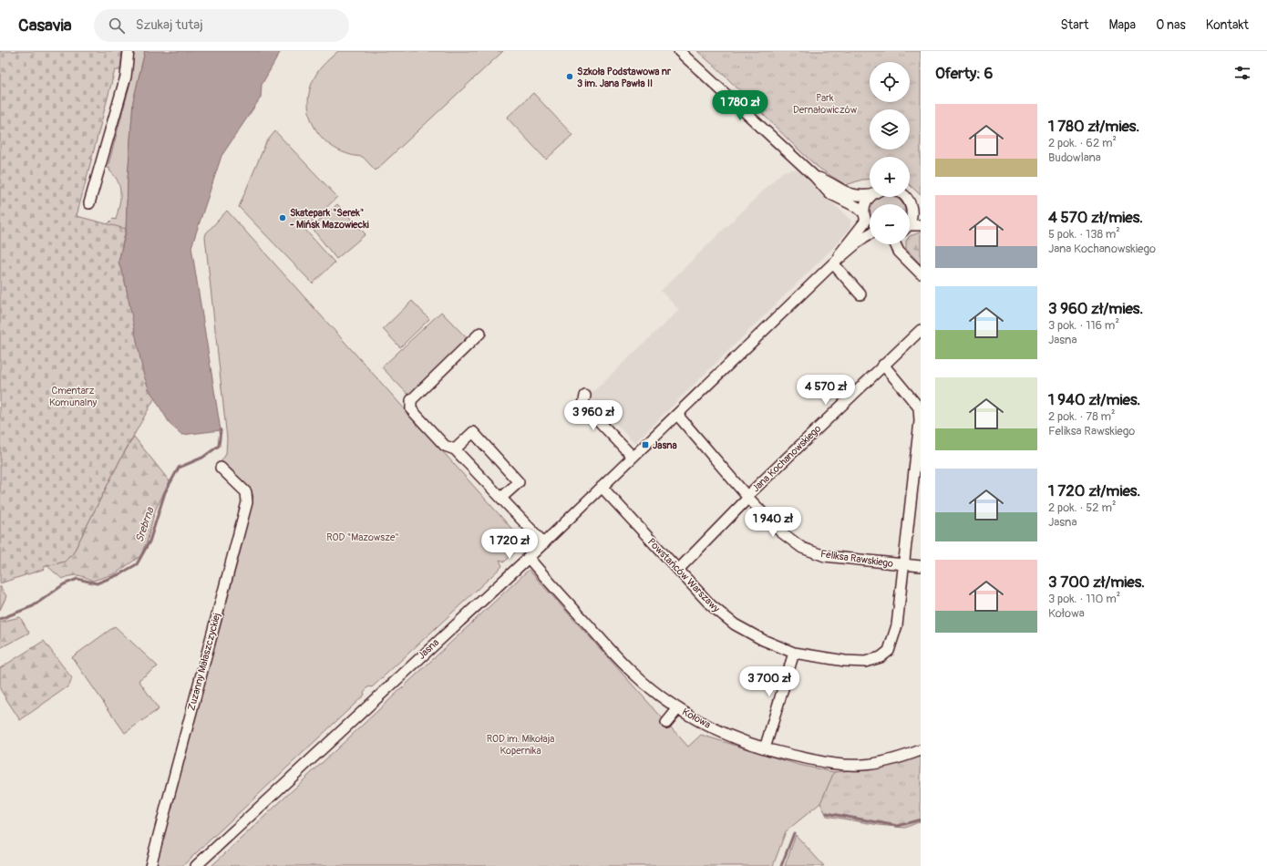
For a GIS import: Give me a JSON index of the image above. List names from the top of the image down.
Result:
{
  "streets": {
    "street": [
      "Jana Kochanowskiego",
      "Feliksa Rawskiego",
      "Powstańców Warszawy",
      "Jasna",
      "Zuzanny Małaszczyckiej",
      "Kołowa"
    ]
  },
  "crossings": [
    ["Jana Kochanowskiego", "Feliksa Rawskiego"],
    ["Jana Kochanowskiego", "Powstańców Warszawy"],
    ["Feliksa Rawskiego", "Powstańców Warszawy"],
    ["Feliksa Rawskiego", "Jasna"],
    ["Powstańców Warszawy", "Jasna"],
    ["Jasna", "Kołowa"]
  ],
  "water": ["Srebrna"],
  "parks": [
    "Park Dernałowiczów",
    "Cmentarz Komunalny",
    "ROD \"Mazowsze\"",
    "ROD im. Mikołaja Kopernika"
  ],
  "places": {
    "other": ["Szkoła Podstawowa nr 3 im. Jana Pawła II", "Skatepark \"Serek\" - Mińsk Mazowiecki"],
    "transit": ["Jasna"]
  },
  "page": {
    "header": "Casavia",
    "search": "Szukaj tutaj",
    "nav": [
      "Start",
      "Mapa",
      "O nas",
      "Kontakt"
    ],
    "heading": "Oferty: 6",
    "map_buttons": ["+", "−"],
    "price": [
      "1 780 zł",
      "4 570 zł",
      "3 960 zł",
      "1 940 zł",
      "1 720 zł",
      "3 700 zł"
    ],
    "list": [
      {
        "name": "1 780 zł/mies.",
        "note": "2 pok. · 62 m² · Budowlana"
      },
      {
        "name": "4 570 zł/mies.",
        "note": "5 pok. · 138 m² · Jana Kochanowskiego"
      },
      {
        "name": "3 960 zł/mies.",
        "note": "3 pok. · 116 m² · Jasna"
      },
      {
        "name": "1 940 zł/mies.",
        "note": "2 pok. · 78 m² · Feliksa Rawskiego"
      },
      {
        "name": "1 720 zł/mies.",
        "note": "2 pok. · 52 m² · Jasna"
      },
      {
        "name": "3 700 zł/mies.",
        "note": "3 pok. · 110 m² · Kołowa"
      }
    ]
  }
}
